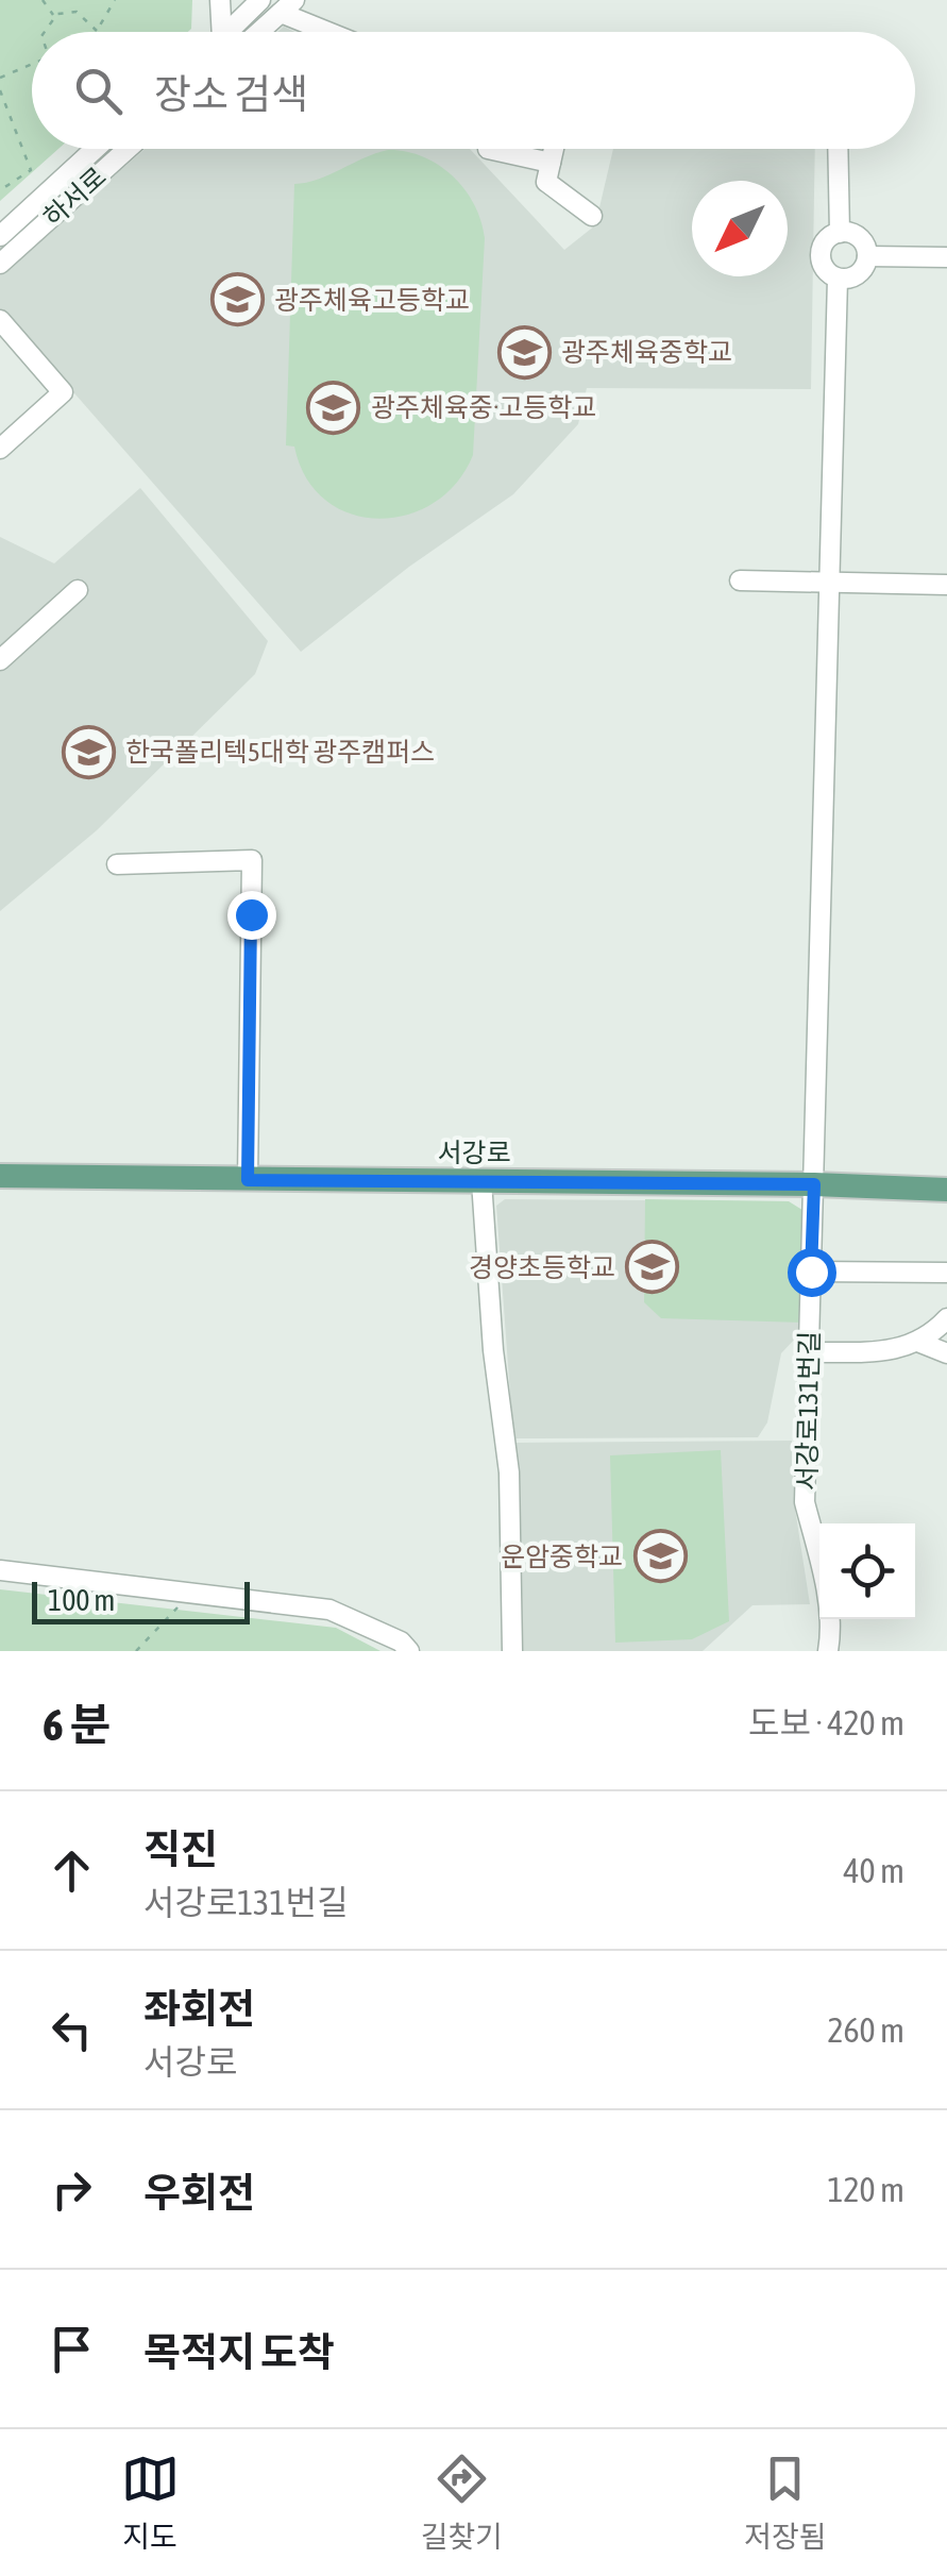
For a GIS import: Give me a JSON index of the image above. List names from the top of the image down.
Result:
{
  "streets": {
    "main road": ["서강로"],
    "street": ["하서로", "서강로131번길"]
  },
  "crossings": [
    ["서강로", "서강로131번길"]
  ],
  "places": {
    "school or university": [
      "광주체육고등학교",
      "광주체육중학교",
      "광주체육중·고등학교",
      "한국폴리텍5대학 광주캠퍼스",
      "경양초등학교",
      "운암중학교"
    ]
  },
  "scale_bar": "100 m",
  "north": "bottom left",
  "page": {
    "search": "장소 검색",
    "scale": "100 m",
    "heading": ["6 분", "도보 · 420 m"],
    "list": [
      ["직진", "서강로131번길", "40 m"],
      ["좌회전", "서강로", "260 m"],
      ["우회전", "120 m"],
      "목적지 도착"
    ],
    "nav": ["지도", "길찾기", "저장됨"]
  }
}
